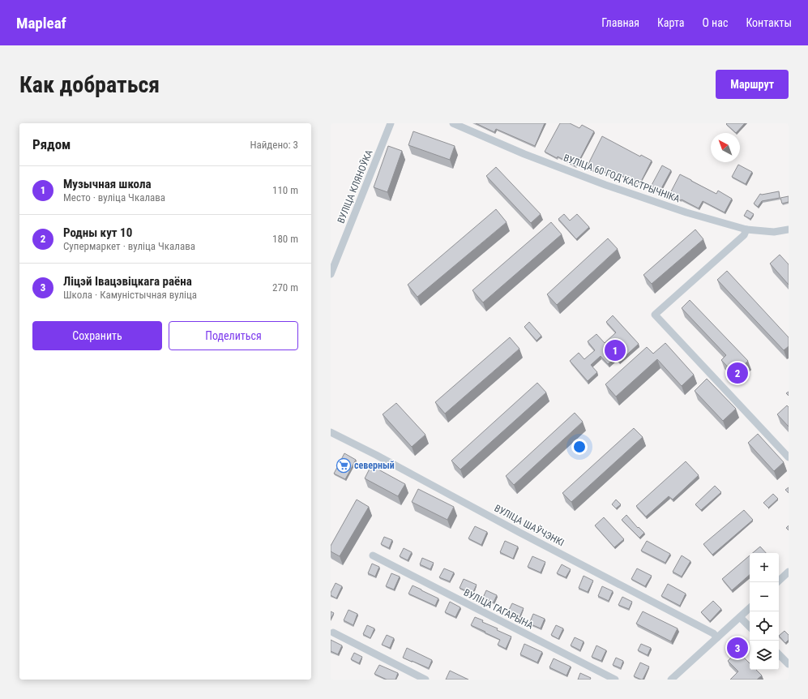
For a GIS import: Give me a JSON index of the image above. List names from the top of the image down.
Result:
{
  "streets": {
    "street": [
      "ВУЛІЦА 60 ГОД КАСТРЫЧНІКА",
      "ВУЛІЦА КЛЯНОЎКА",
      "ВУЛІЦА ШАЎЧЭНКІ",
      "ВУЛІЦА ГАГАРЫНА"
    ]
  },
  "places": {
    "supermarket": ["северный"]
  },
  "north": "top left",
  "page": {
    "header": "Mapleaf",
    "nav": [
      "Главная",
      "Карта",
      "О нас",
      "Контакты"
    ],
    "buttons": [
      "Маршрут",
      ["Сохранить", "Поделиться"]
    ],
    "title": "Как добраться",
    "heading": ["Рядом", "Найдено: 3"],
    "list": [
      {
        "mark": "1",
        "name": "Музычная школа",
        "note": "Место · вуліца Чкалава",
        "value": "110 m"
      },
      {
        "mark": "2",
        "name": "Родны кут 10",
        "note": "Супермаркет · вуліца Чкалава",
        "value": "180 m"
      },
      {
        "mark": "3",
        "name": "Ліцэй Івацэвіцкага раёна",
        "note": "Школа · Камуністычная вуліца",
        "value": "270 m"
      }
    ],
    "pins": ["1", "2", "3"],
    "map_buttons": ["+", "−"]
  }
}
